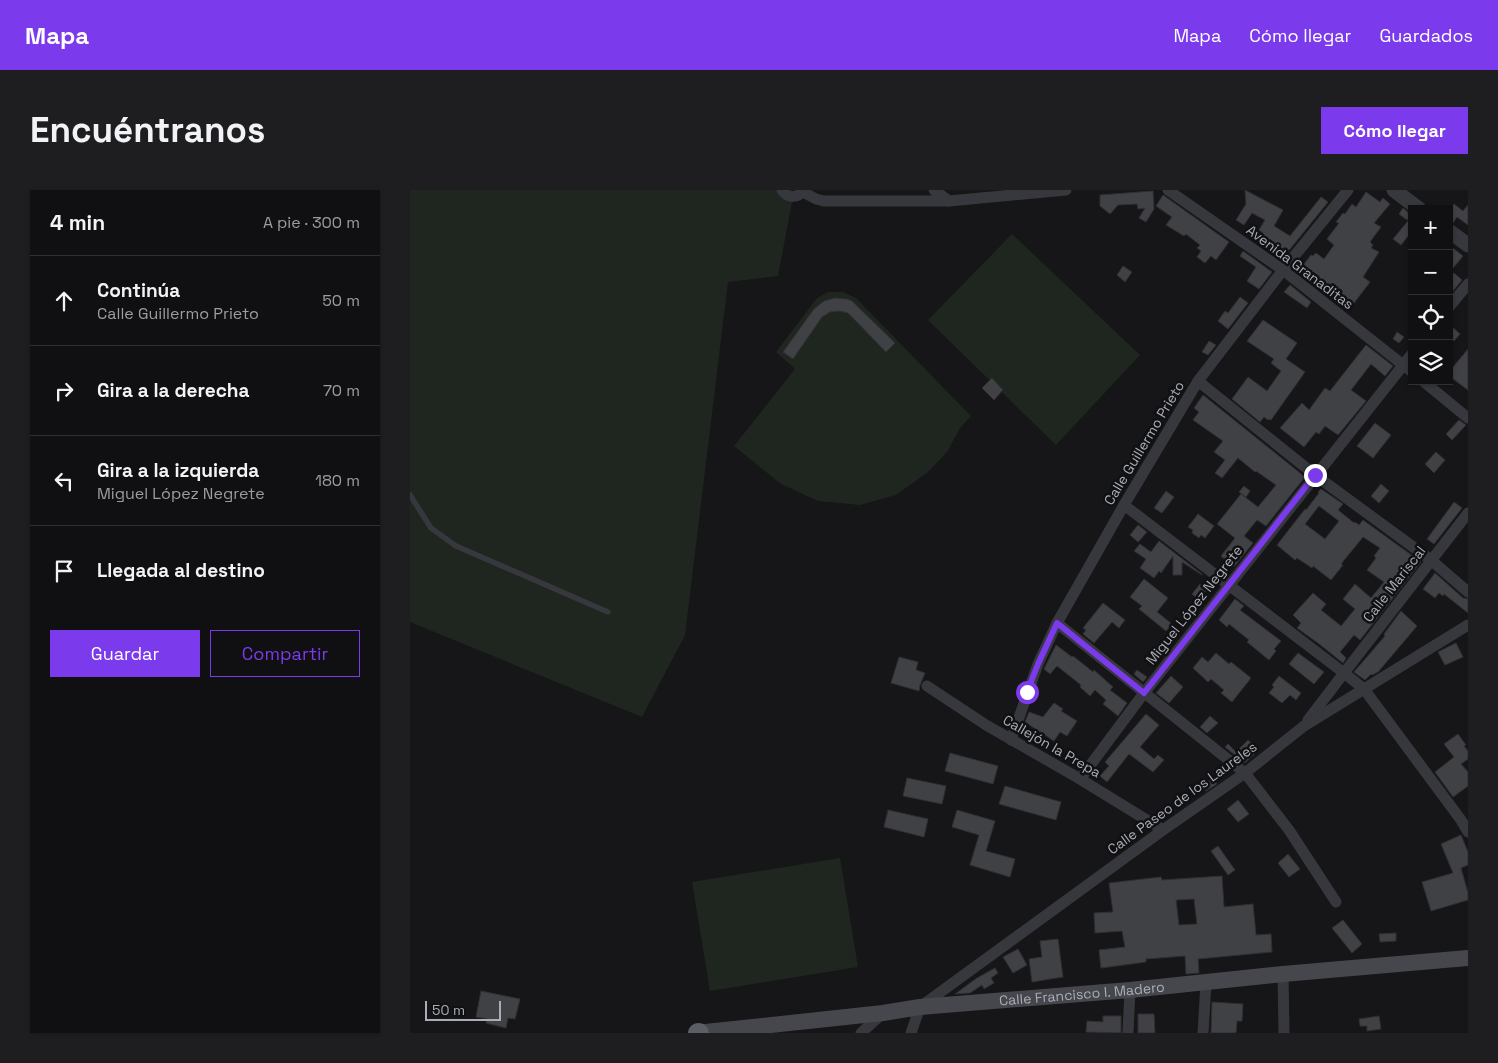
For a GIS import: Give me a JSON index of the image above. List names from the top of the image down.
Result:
{
  "streets": {
    "main road": ["Calle Francisco I. Madero"],
    "street": [
      "Avenida Granaditas",
      "Calle Guillermo Prieto",
      "Calle Mariscal",
      "Miguel López Negrete",
      "Callejón la Prepa",
      "Calle Paseo de los Laureles"
    ]
  },
  "crossings": [
    ["Avenida Granaditas", "Calle Guillermo Prieto"],
    ["Avenida Granaditas", "Miguel López Negrete"],
    ["Calle Guillermo Prieto", "Callejón la Prepa"],
    ["Calle Mariscal", "Calle Paseo de los Laureles"],
    ["Miguel López Negrete", "Callejón la Prepa"],
    ["Callejón la Prepa", "Calle Paseo de los Laureles"],
    ["Calle Paseo de los Laureles", "Calle Francisco I. Madero"]
  ],
  "scale_bar": "50 m",
  "page": {
    "header": "Mapa",
    "nav": ["Mapa", "Cómo llegar", "Guardados"],
    "buttons": [
      "Cómo llegar",
      ["Guardar", "Compartir"]
    ],
    "title": "Encuéntranos",
    "heading": ["4 min", "A pie · 300 m"],
    "map_buttons": ["+", "−"],
    "list": [
      ["Continúa", "Calle Guillermo Prieto", "50 m"],
      ["Gira a la derecha", "70 m"],
      ["Gira a la izquierda", "Miguel López Negrete", "180 m"],
      "Llegada al destino"
    ],
    "scale": "50 m"
  }
}
